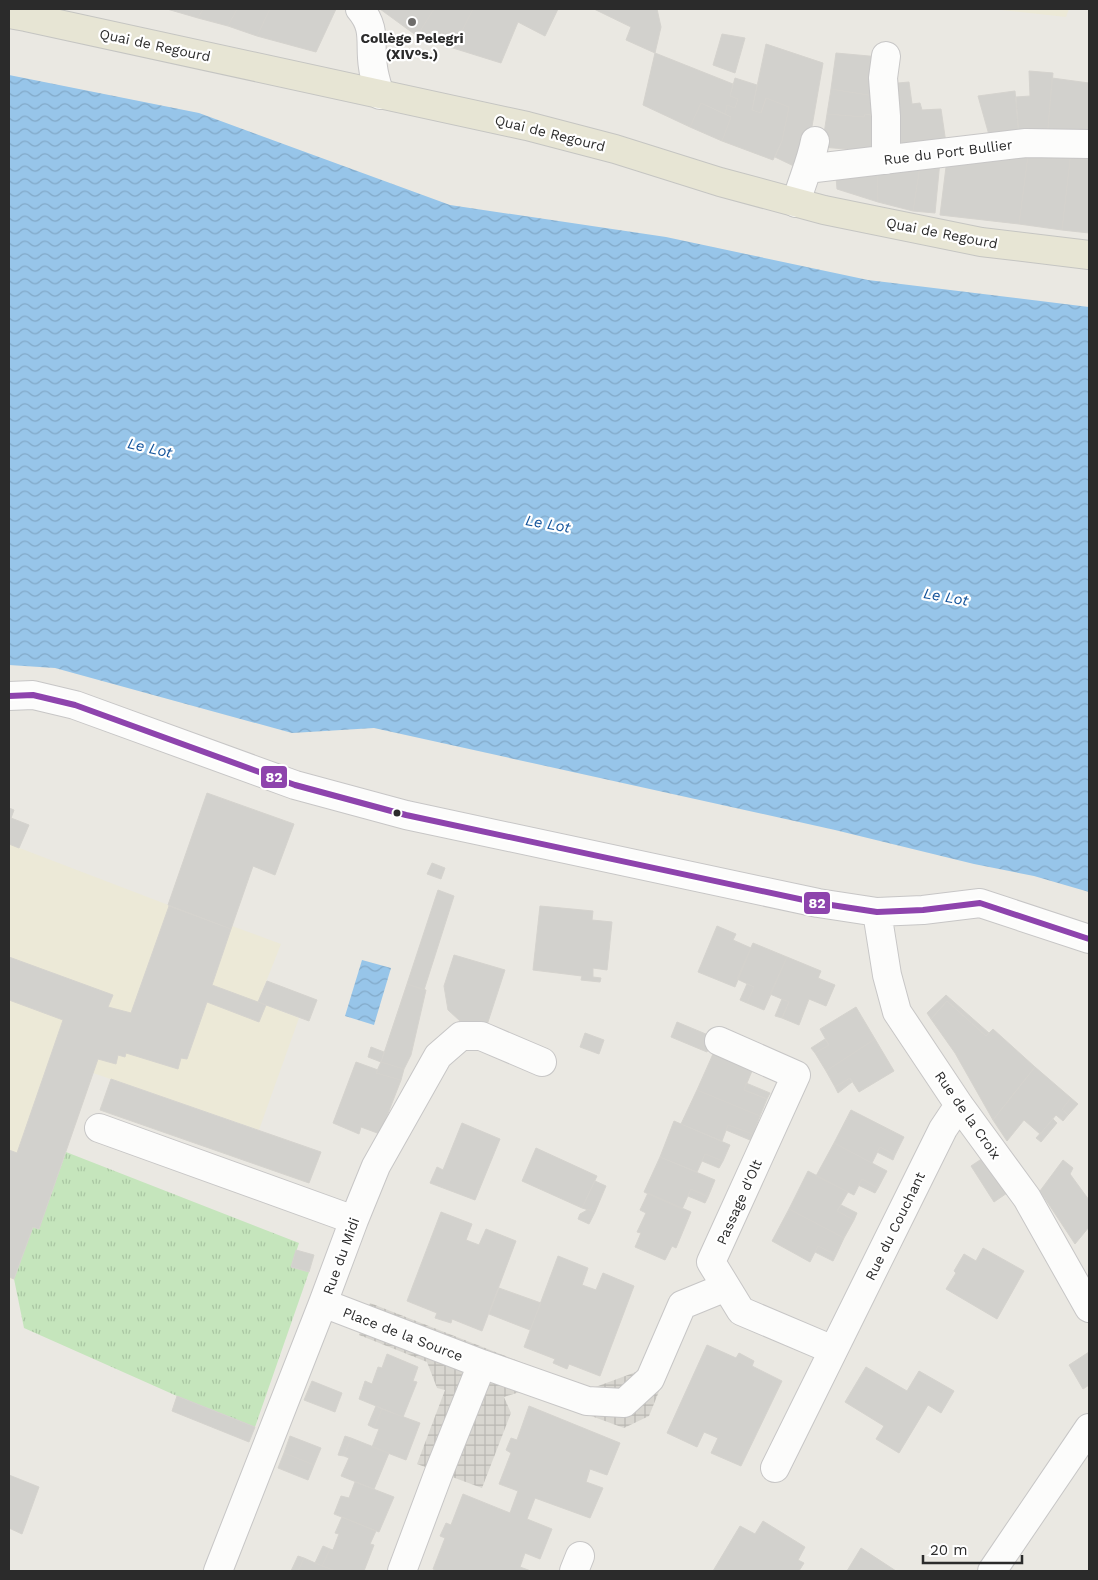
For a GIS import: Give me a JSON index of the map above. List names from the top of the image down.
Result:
{
  "streets": {
    "main road": ["Quai de Regourd"],
    "street": [
      "Rue du Port Bullier",
      "Rue de la Croix",
      "Passage d'Olt",
      "Rue du Couchant",
      "Rue du Midi",
      "Place de la Source"
    ]
  },
  "crossings": [
    ["Rue de la Croix", "Rue du Couchant"],
    ["Passage d'Olt", "Place de la Source"],
    ["Rue du Midi", "Place de la Source"]
  ],
  "water": ["Le Lot"],
  "places": ["Collège Pelegri (XIV°s.)"],
  "lines": ["transit line 82"],
  "scale_bar": "20 m"
}
